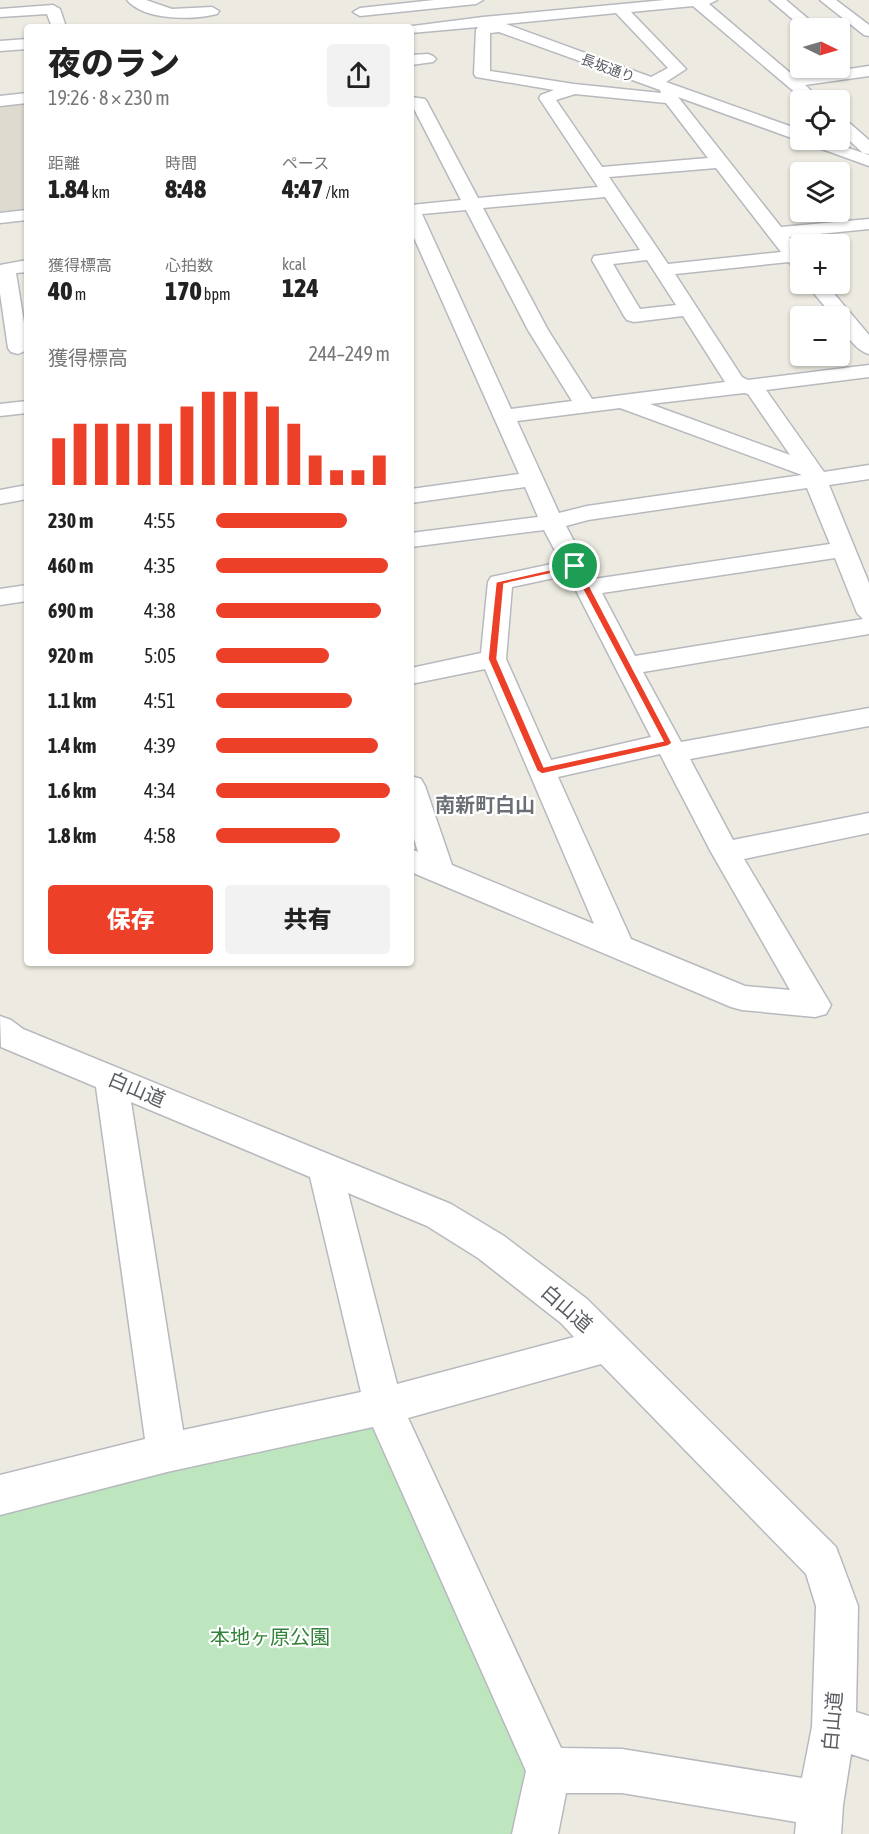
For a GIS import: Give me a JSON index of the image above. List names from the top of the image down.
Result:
{
  "streets": {
    "street": ["長坂通り", "白山道"]
  },
  "districts": ["南新町白山"],
  "parks": ["本地ヶ原公園"],
  "north": "right",
  "page": {
    "map_buttons": ["+", "−"],
    "heading": ["夜のラン", "19:26 · 8 × 230 m"],
    "stats": [
      ["距離", "1.84 km"],
      ["時間", "8:48"],
      ["ペース", "4:47 /km"],
      ["獲得標高", "40 m"],
      ["心拍数", "170 bpm"],
      ["kcal", "124"]
    ],
    "chart": ["獲得標高", "244–249 m"],
    "list": [
      {
        "name": "230 m",
        "note": "4:55"
      },
      {
        "name": "460 m",
        "note": "4:35"
      },
      {
        "name": "690 m",
        "note": "4:38"
      },
      {
        "name": "920 m",
        "note": "5:05"
      },
      {
        "name": "1.1 km",
        "note": "4:51"
      },
      {
        "name": "1.4 km",
        "note": "4:39"
      },
      {
        "name": "1.6 km",
        "note": "4:34"
      },
      {
        "name": "1.8 km",
        "note": "4:58"
      }
    ],
    "buttons": ["保存", "共有"]
  }
}
